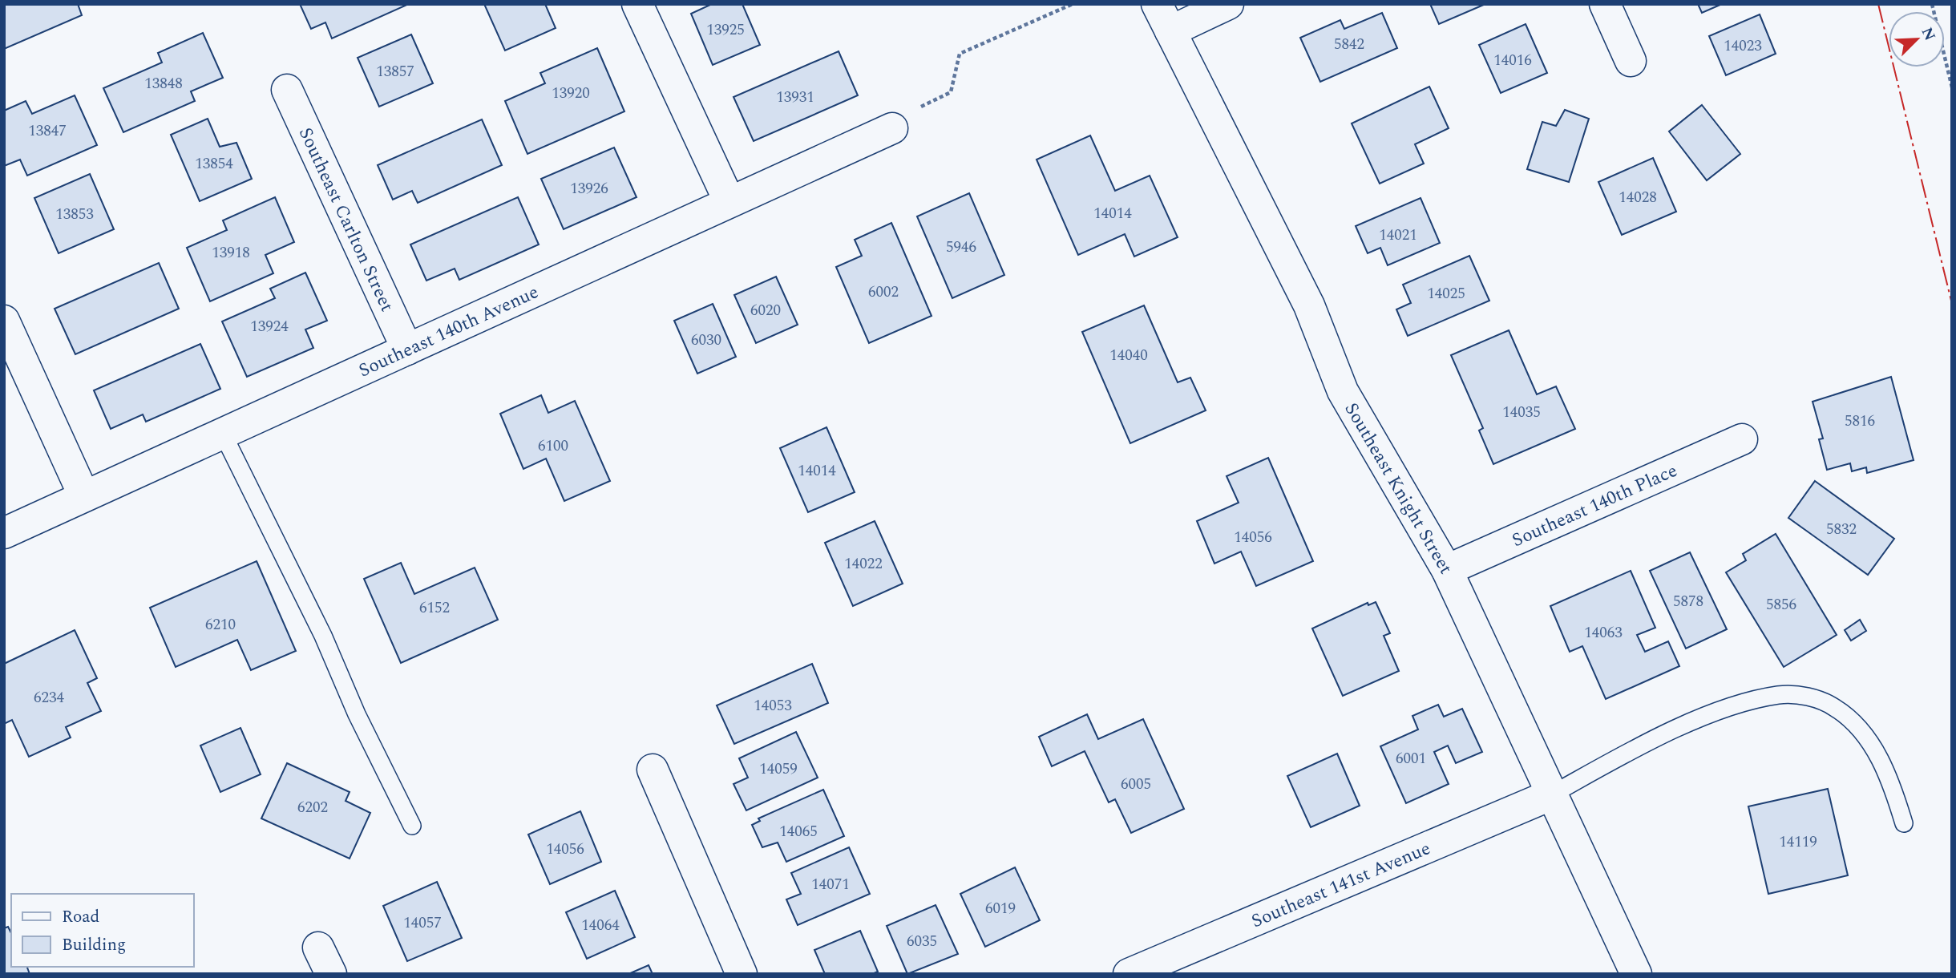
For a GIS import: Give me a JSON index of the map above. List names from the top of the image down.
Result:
{
  "streets": {
    "street": [
      "Southeast Carlton Street",
      "Southeast 140th Avenue",
      "Southeast Knight Street",
      "Southeast 140th Place",
      "Southeast 141st Avenue"
    ]
  },
  "crossings": [
    ["Southeast Carlton Street", "Southeast 140th Avenue"],
    ["Southeast Knight Street", "Southeast 140th Place"],
    ["Southeast Knight Street", "Southeast 141st Avenue"]
  ],
  "house_numbers": [
    "13925",
    "5842",
    "14023",
    "14016",
    "13857",
    "13848",
    "13920",
    "13931",
    "13847",
    "13854",
    "13926",
    "14028",
    "14014",
    "13853",
    "14021",
    "5946",
    "13918",
    "6002",
    "14025",
    "6020",
    "13924",
    "6030",
    "14040",
    "14035",
    "5816",
    "6100",
    "14014",
    "5832",
    "14056",
    "14022",
    "5878",
    "5856",
    "6152",
    "6210",
    "14063",
    "6234",
    "14053",
    "6001",
    "14059",
    "6005",
    "6202",
    "14065",
    "14119",
    "14056",
    "14071",
    "6019",
    "14057",
    "14064",
    "6035"
  ],
  "legend": ["Road", "Building"],
  "north": "top right"
}
